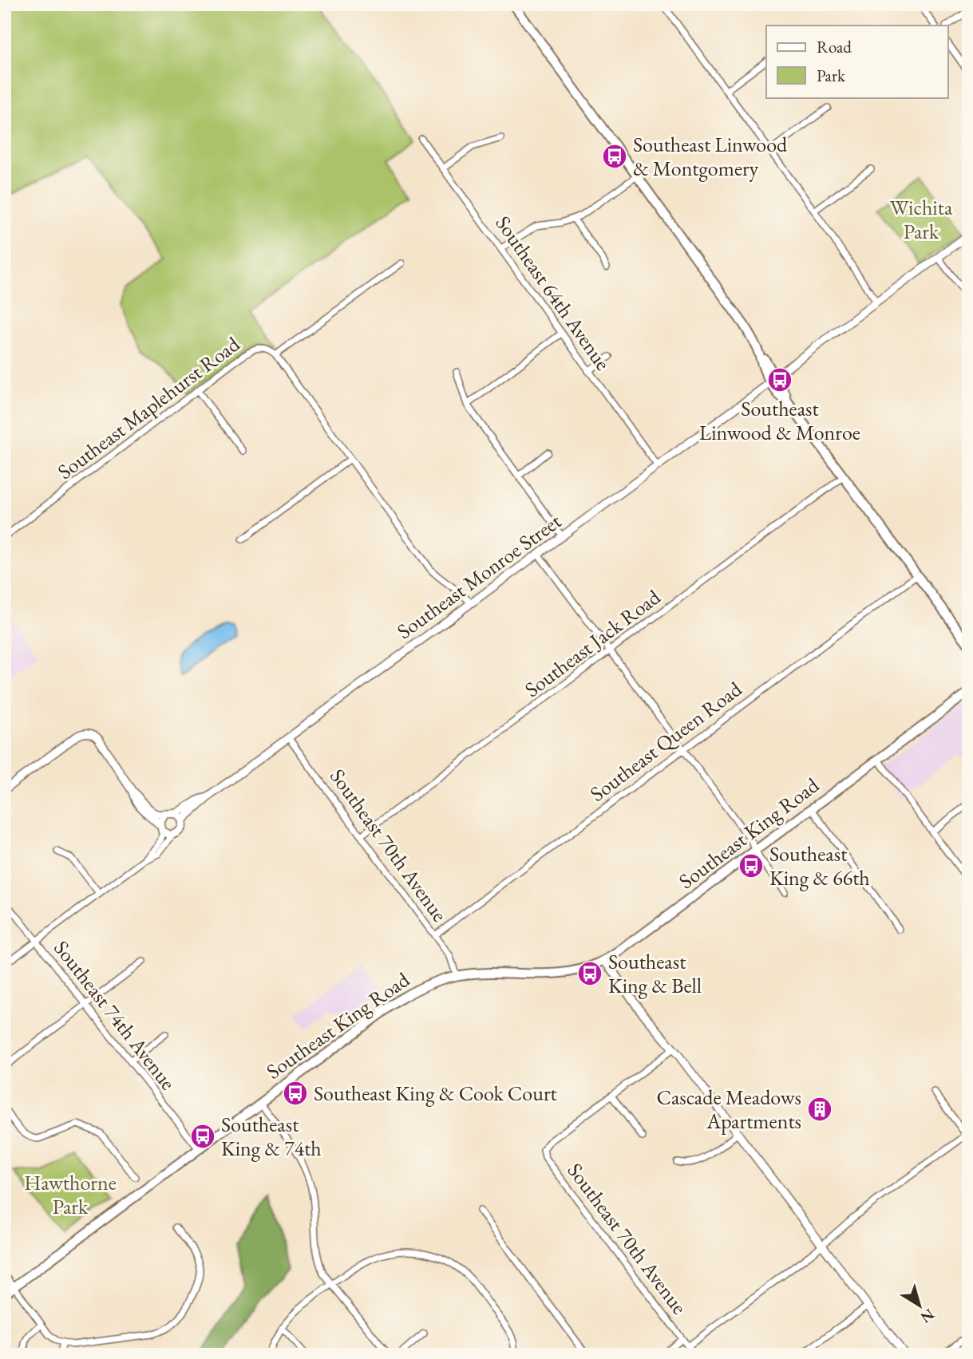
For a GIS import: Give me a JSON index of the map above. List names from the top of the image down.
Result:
{
  "streets": {
    "main road": ["Southeast King Road"],
    "street": [
      "Southeast 64th Avenue",
      "Southeast Maplehurst Road",
      "Southeast Monroe Street",
      "Southeast Jack Road",
      "Southeast Queen Road",
      "Southeast 70th Avenue",
      "Southeast 74th Avenue"
    ]
  },
  "crossings": [
    ["Southeast 64th Avenue", "Southeast Monroe Street"],
    ["Southeast Maplehurst Road", "Southeast Monroe Street"],
    ["Southeast Monroe Street", "Southeast 70th Avenue"],
    ["Southeast Jack Road", "Southeast 70th Avenue"],
    ["Southeast Queen Road", "Southeast 70th Avenue"],
    ["Southeast King Road", "Southeast 70th Avenue"],
    ["Southeast King Road", "Southeast 74th Avenue"]
  ],
  "parks": ["Wichita Park", "Hawthorne Park"],
  "places": {
    "bus stop": [
      "Southeast Linwood & Montgomery",
      "Southeast Linwood & Monroe",
      "Southeast King & 66th",
      "Southeast King & Bell",
      "Southeast King & Cook Court",
      "Southeast King & 74th"
    ],
    "building": ["Cascade Meadows Apartments"]
  },
  "legend": ["Road", "Park"],
  "north": "bottom right"
}
